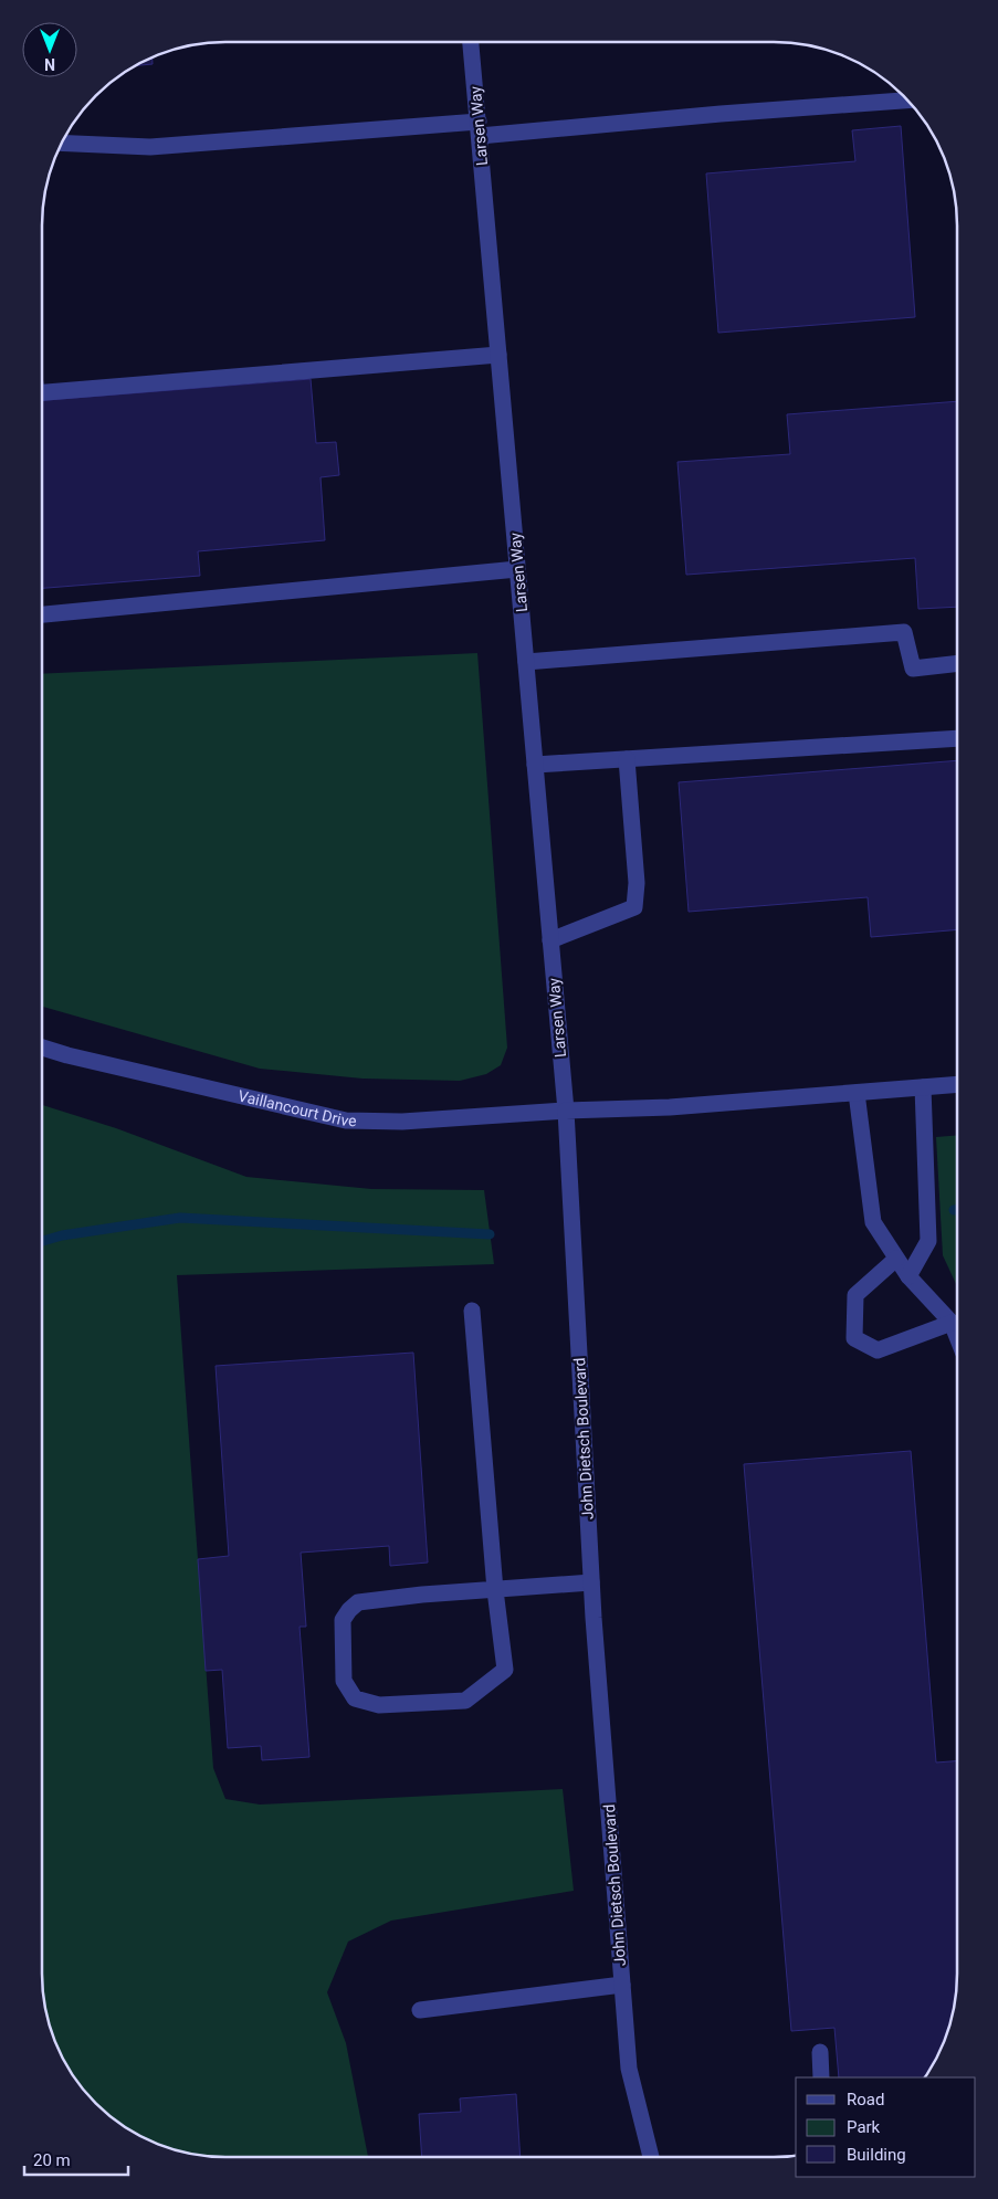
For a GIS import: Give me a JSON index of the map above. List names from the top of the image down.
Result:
{
  "streets": {
    "street": ["Larsen Way", "Vaillancourt Drive", "John Dietsch Boulevard"]
  },
  "crossings": [
    ["Larsen Way", "Vaillancourt Drive"],
    ["Larsen Way", "John Dietsch Boulevard"],
    ["Vaillancourt Drive", "John Dietsch Boulevard"]
  ],
  "legend": ["Road", "Park", "Building"],
  "scale_bar": "20 m",
  "north": "bottom"
}
